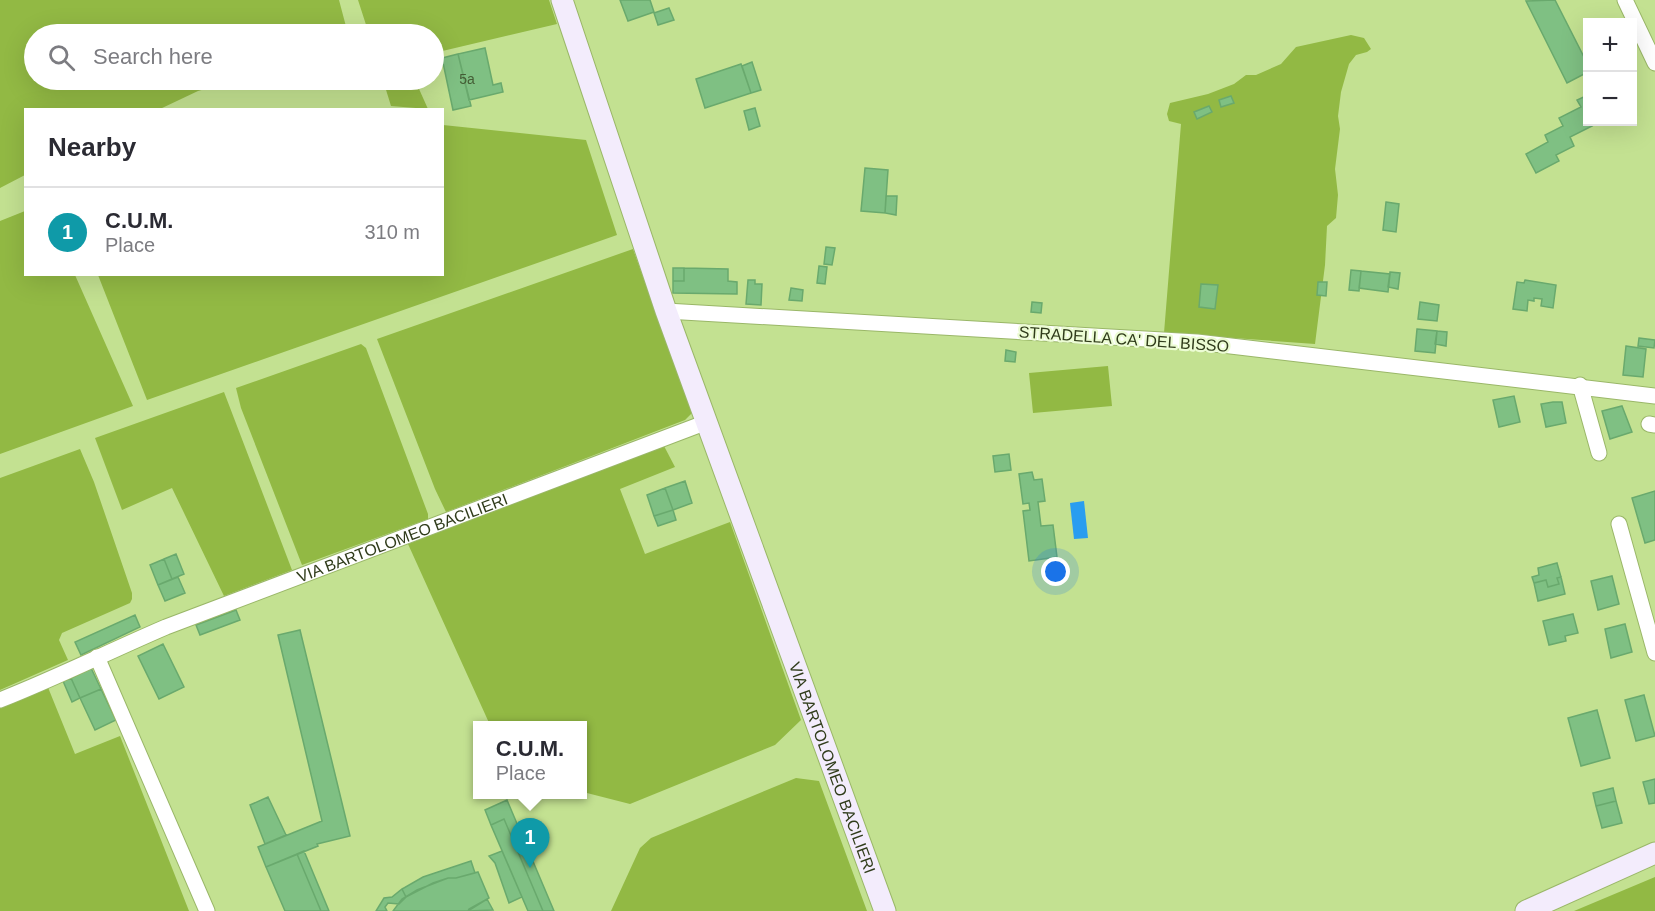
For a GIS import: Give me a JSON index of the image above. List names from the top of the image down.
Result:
{
  "streets": {
    "street": ["STRADELLA CA' DEL BISSO", "VIA BARTOLOMEO BACILIERI"]
  },
  "crossings": [
    ["STRADELLA CA' DEL BISSO", "VIA BARTOLOMEO BACILIERI"]
  ],
  "house_numbers": ["5a"],
  "page": {
    "map_buttons": ["+", "−"],
    "search": "Search here",
    "heading": "Nearby",
    "list": [
      {
        "mark": "1",
        "name": "C.U.M.",
        "note": "Place",
        "value": "310 m"
      }
    ],
    "popup": ["C.U.M.", "Place"],
    "pins": "1"
  }
}
